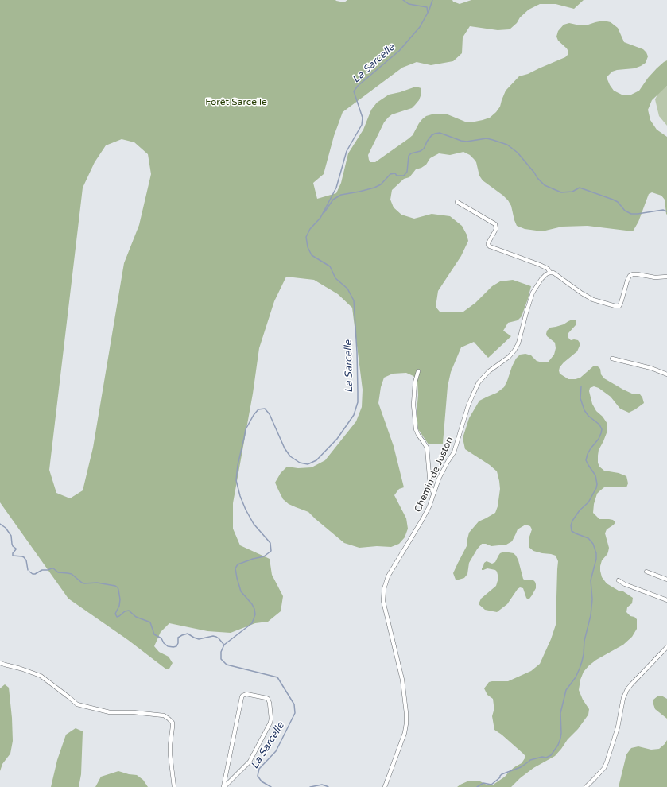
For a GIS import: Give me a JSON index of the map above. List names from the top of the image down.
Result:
{
  "streets": {
    "street": ["Chemin de Juston"]
  },
  "water": ["La Sarcelle"],
  "parks": ["Forêt Sarcelle"]
}
